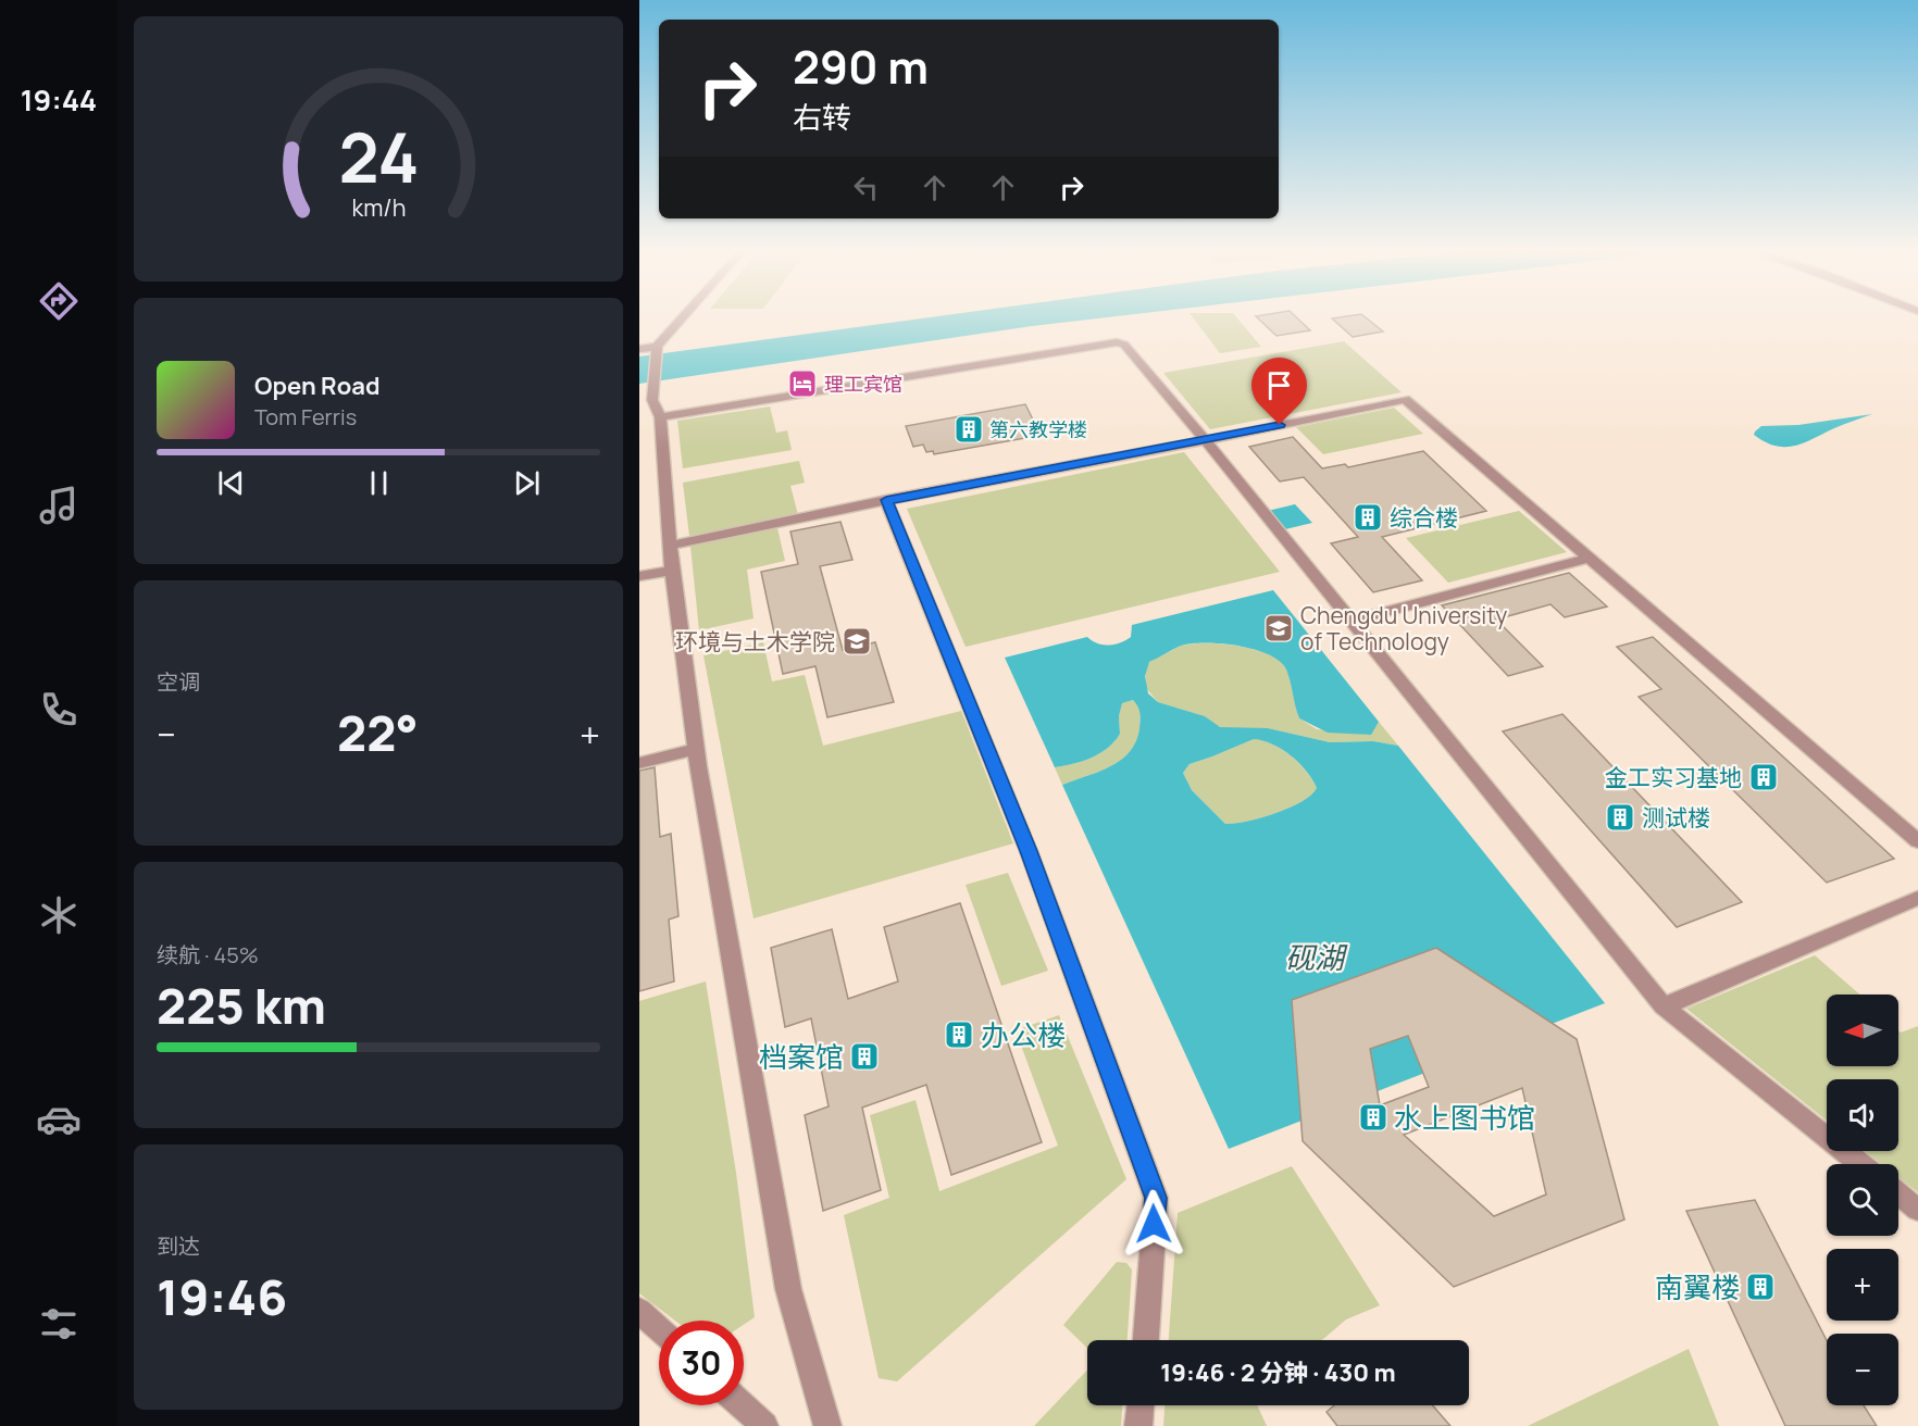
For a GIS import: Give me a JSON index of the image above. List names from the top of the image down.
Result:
{
  "water": ["砚湖"],
  "places": {
    "hotel": ["理工宾馆"],
    "building": [
      "第六教学楼",
      "综合楼",
      "金工实习基地",
      "测试楼",
      "办公楼",
      "档案馆",
      "水上图书馆",
      "南翼楼"
    ],
    "school or university": ["Chengdu University of Technology", "环境与土木学院"]
  },
  "north": "left",
  "page": {
    "tabs": "19:44",
    "turn": ["290 m", "右转"],
    "song": ["Open Road", "Tom Ferris"],
    "tile": [
      "空调",
      ["续航 · 45%", "225 km"],
      ["到达", "19:46"]
    ],
    "heat": ["−", "22°", "+"],
    "map_buttons": ["+", "−"],
    "limit": "30",
    "trip": "19:46 · 2 分钟 · 430 m",
    "gauge": ["24", "km/h"]
  }
}
